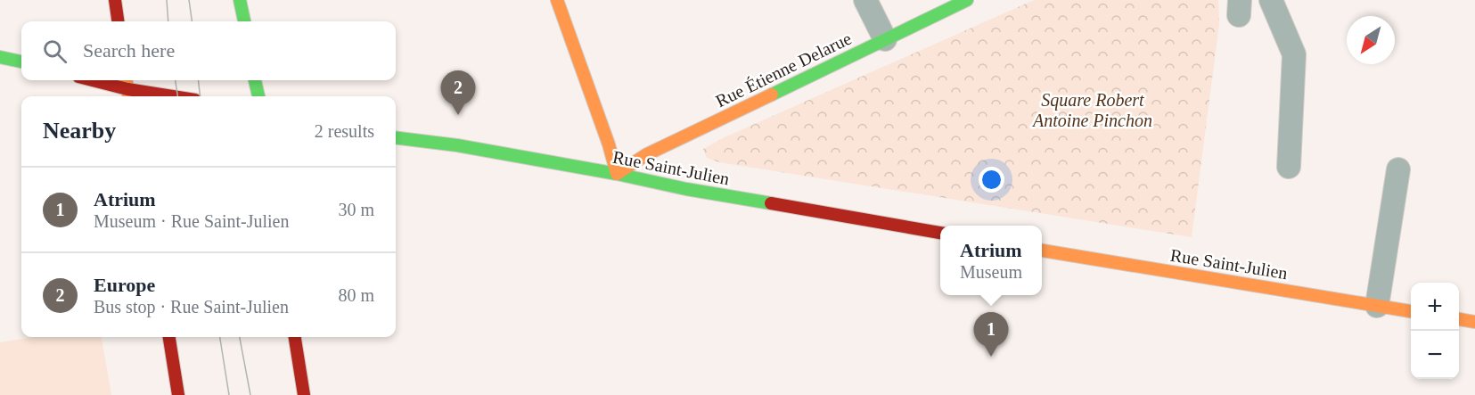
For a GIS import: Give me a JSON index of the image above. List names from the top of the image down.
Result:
{
  "streets": {
    "street": ["Rue Étienne Delarue", "Rue Saint-Julien"]
  },
  "crossings": [
    ["Rue Étienne Delarue", "Rue Saint-Julien"]
  ],
  "parks": ["Square Robert Antoine Pinchon"],
  "north": "bottom left",
  "page": {
    "search": "Search here",
    "pins": ["2", "1"],
    "heading": ["Nearby", "2 results"],
    "list": [
      {
        "mark": "1",
        "name": "Atrium",
        "note": "Museum · Rue Saint-Julien",
        "value": "30 m"
      },
      {
        "mark": "2",
        "name": "Europe",
        "note": "Bus stop · Rue Saint-Julien",
        "value": "80 m"
      }
    ],
    "popup": ["Atrium", "Museum"],
    "map_buttons": ["+", "−"]
  }
}
